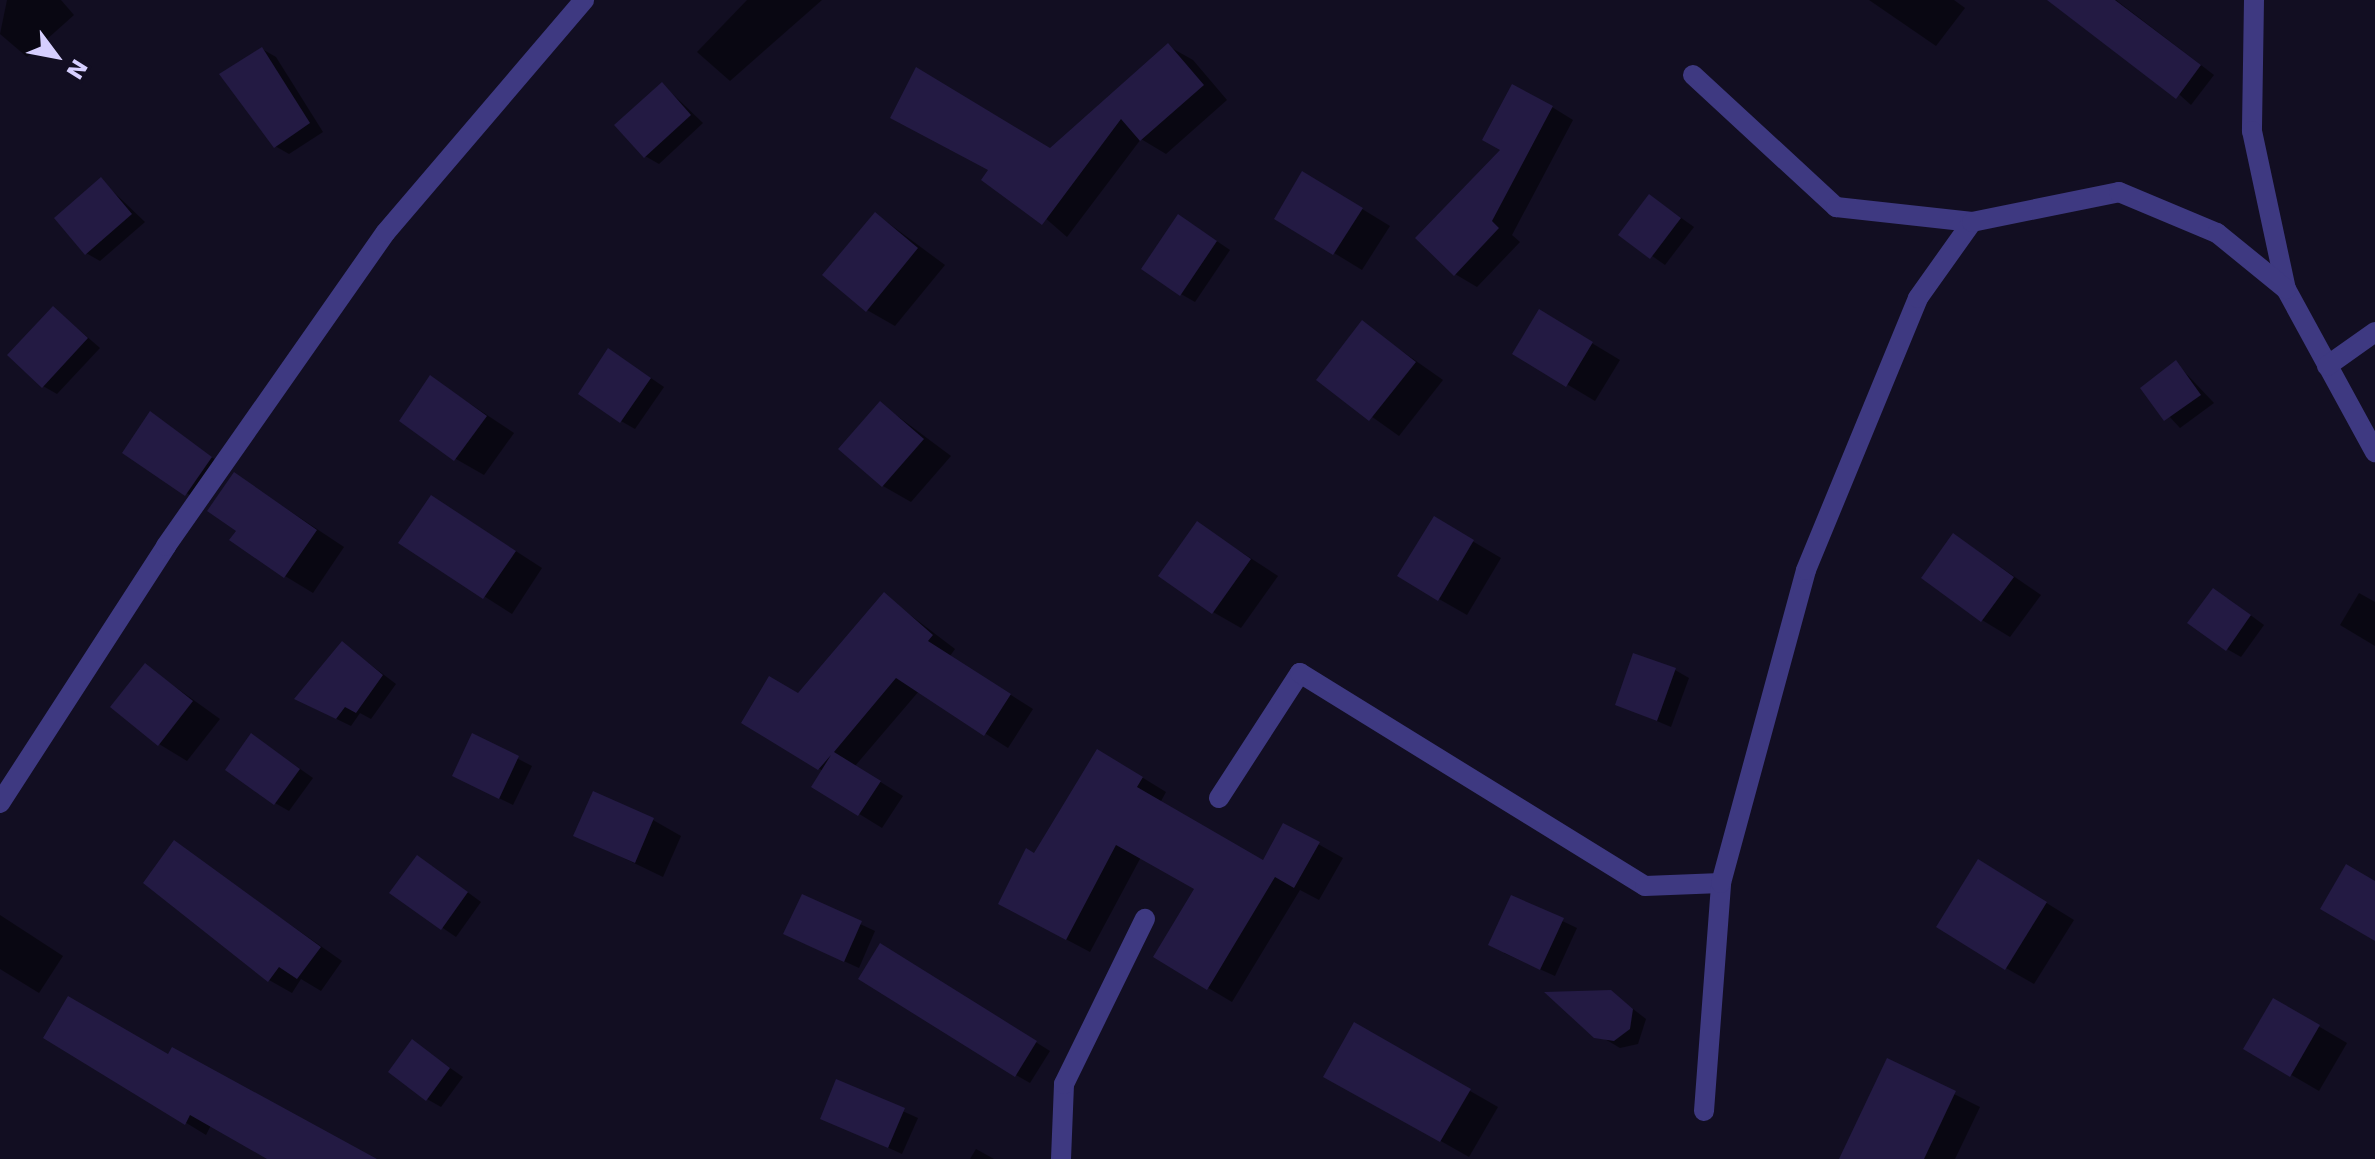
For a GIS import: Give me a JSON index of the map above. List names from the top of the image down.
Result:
{
  "north": "bottom right"
}
